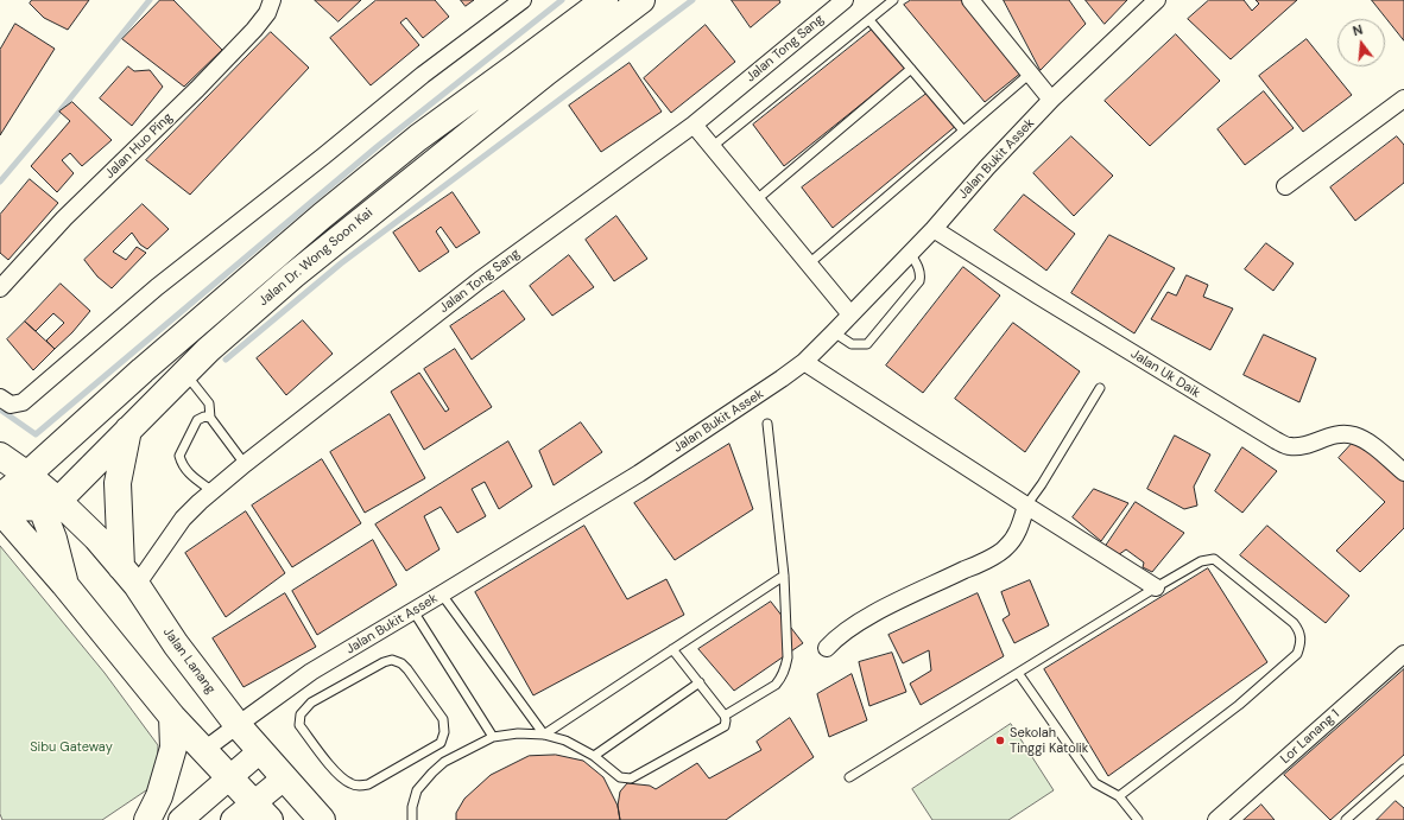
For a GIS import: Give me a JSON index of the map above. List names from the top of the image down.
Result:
{
  "streets": {
    "main road": ["Jalan Dr. Wong Soon Kai", "Jalan Lanang"],
    "street": [
      "Jalan Tong Sang",
      "Jalan Huo Ping",
      "Jalan Bukit Assek",
      "Jalan Uk Daik",
      "Lor Lanang 1"
    ]
  },
  "crossings": [
    ["Jalan Tong Sang", "Jalan Lanang"],
    ["Jalan Bukit Assek", "Jalan Uk Daik"],
    ["Jalan Bukit Assek", "Jalan Lanang"],
    ["Jalan Dr. Wong Soon Kai", "Jalan Lanang"]
  ],
  "parks": ["Sibu Gateway"],
  "places": ["Sekolah Tinggi Katolik"],
  "north": "top"
}
